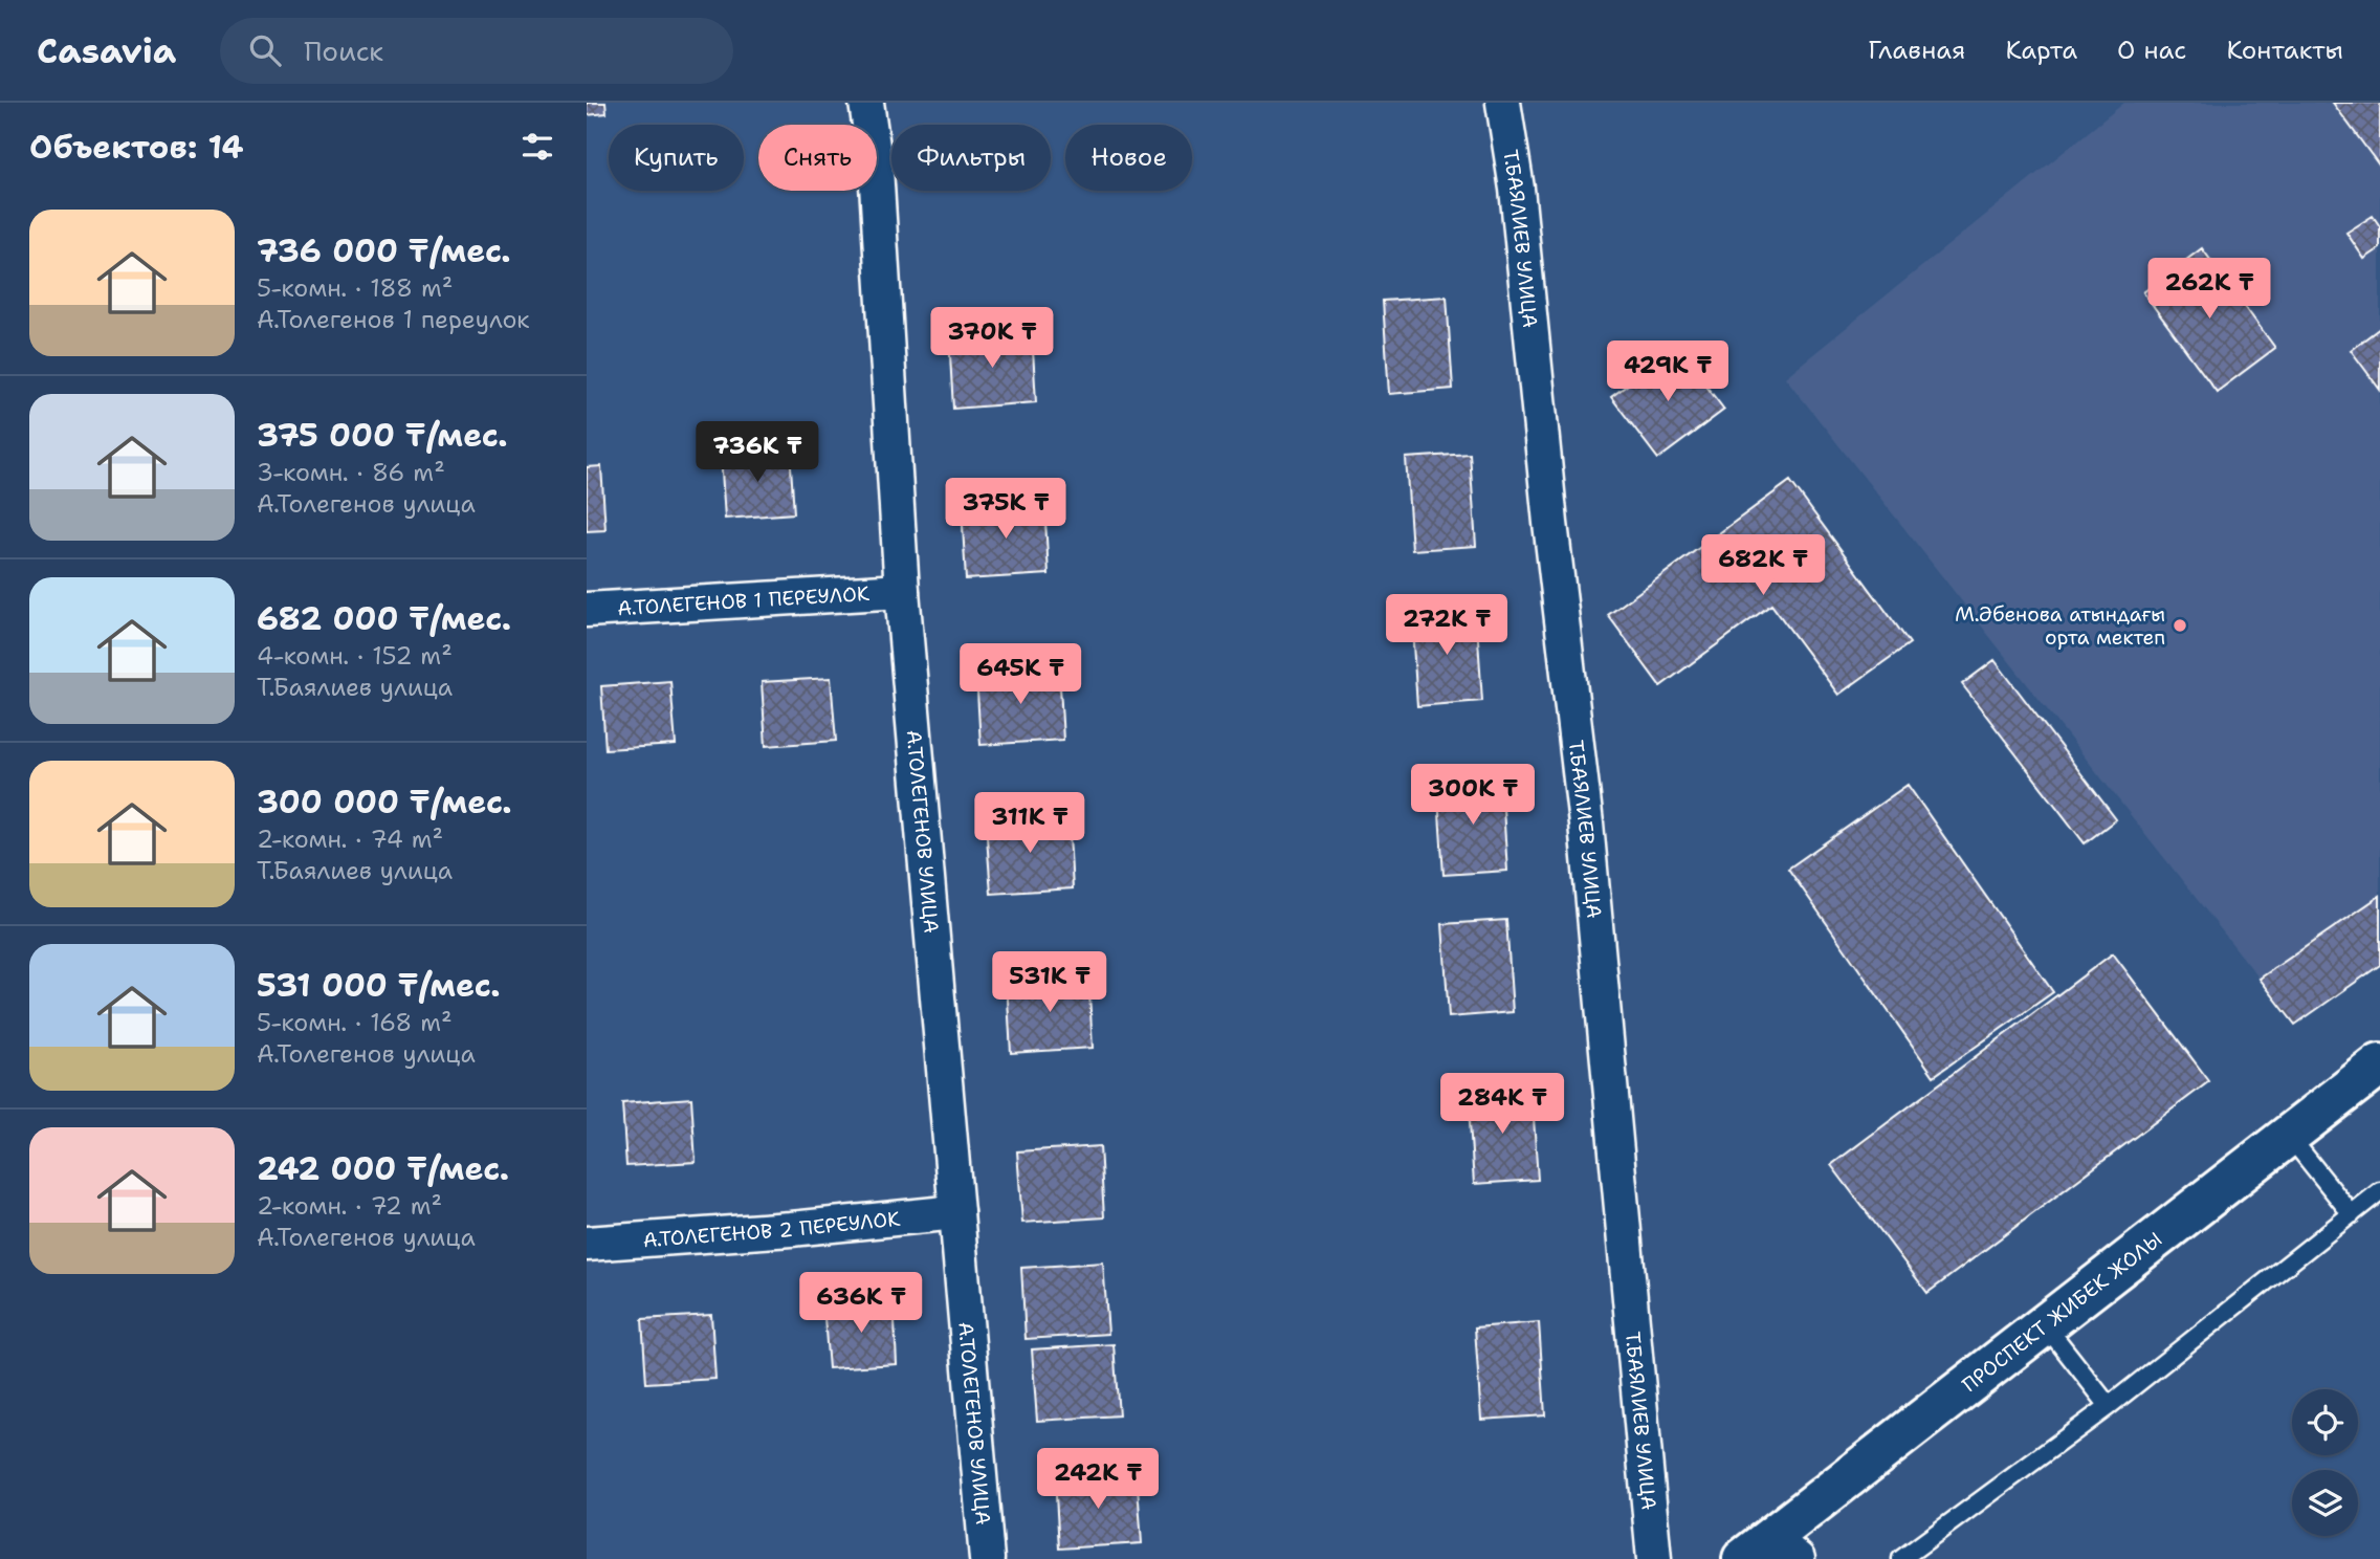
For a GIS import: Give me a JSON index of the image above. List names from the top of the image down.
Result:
{
  "streets": {
    "main road": ["ПРОСПЕКТ ЖИБЕК ЖОЛЫ"],
    "street": [
      "Т.БАЯЛИЕВ УЛИЦА",
      "А.ТОЛЕГЕНОВ 1 ПЕРЕУЛОК",
      "А.ТОЛЕГЕНОВ УЛИЦА",
      "А.ТОЛЕГЕНОВ 2 ПЕРЕУЛОК"
    ]
  },
  "crossings": [
    ["А.ТОЛЕГЕНОВ 1 ПЕРЕУЛОК", "А.ТОЛЕГЕНОВ УЛИЦА"],
    ["А.ТОЛЕГЕНОВ УЛИЦА", "А.ТОЛЕГЕНОВ 2 ПЕРЕУЛОК"]
  ],
  "places": ["М.Әбенова атындағы орта мектеп"],
  "page": {
    "header": "Casavia",
    "search": "Поиск",
    "nav": [
      "Главная",
      "Карта",
      "О нас",
      "Контакты"
    ],
    "heading": "Объектов: 14",
    "chip": [
      "Купить",
      "Снять",
      "Фильтры",
      "Новое"
    ],
    "list": [
      {
        "name": "736 000 ₸/мес.",
        "note": "5-комн. · 188 m² · А.Толегенов 1 переулок"
      },
      {
        "name": "375 000 ₸/мес.",
        "note": "3-комн. · 86 m² · А.Толегенов улица"
      },
      {
        "name": "682 000 ₸/мес.",
        "note": "4-комн. · 152 m² · Т.Баялиев улица"
      },
      {
        "name": "300 000 ₸/мес.",
        "note": "2-комн. · 74 m² · Т.Баялиев улица"
      },
      {
        "name": "531 000 ₸/мес.",
        "note": "5-комн. · 168 m² · А.Толегенов улица"
      },
      {
        "name": "242 000 ₸/мес.",
        "note": "2-комн. · 72 m² · А.Толегенов улица"
      }
    ],
    "price": [
      "262K ₸",
      "370K ₸",
      "429K ₸",
      "736K ₸",
      "375K ₸",
      "682K ₸",
      "272K ₸",
      "645K ₸",
      "300K ₸",
      "311K ₸",
      "531K ₸",
      "284K ₸",
      "636K ₸",
      "242K ₸"
    ]
  }
}
